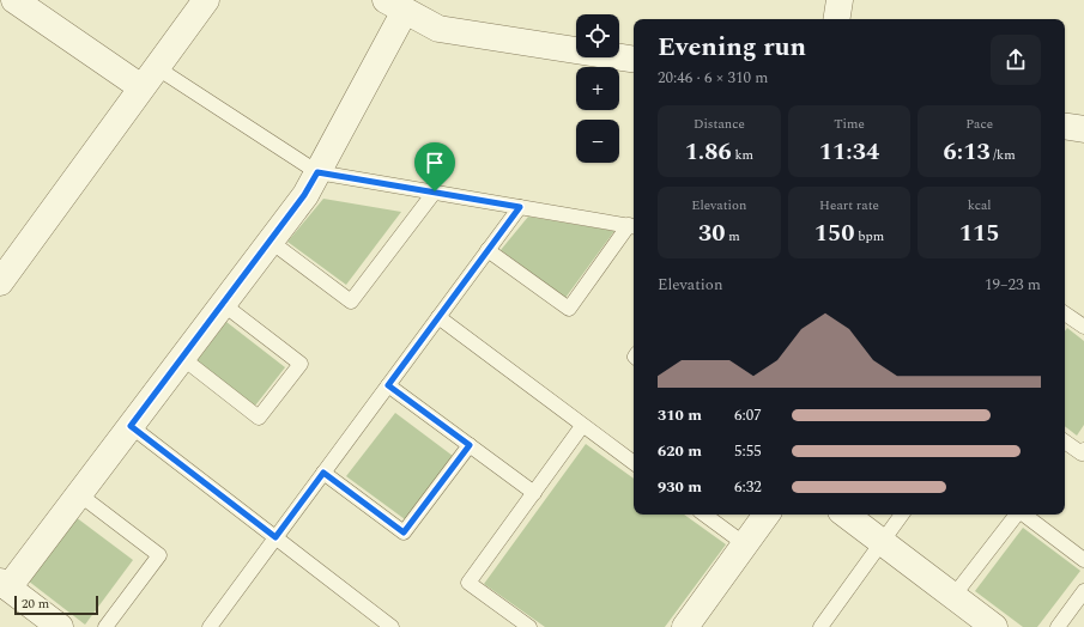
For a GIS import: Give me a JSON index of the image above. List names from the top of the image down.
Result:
{
  "scale_bar": "20 m",
  "page": {
    "map_buttons": ["+", "−"],
    "heading": ["Evening run", "20:46 · 6 × 310 m"],
    "stats": [
      ["Distance", "1.86 km"],
      ["Time", "11:34"],
      ["Pace", "6:13 /km"],
      ["Elevation", "30 m"],
      ["Heart rate", "150 bpm"],
      ["kcal", "115"]
    ],
    "chart": ["Elevation", "19–23 m"],
    "list": [
      {
        "name": "310 m",
        "note": "6:07"
      },
      {
        "name": "620 m",
        "note": "5:55"
      },
      {
        "name": "930 m",
        "note": "6:32"
      }
    ],
    "scale": "20 m"
  }
}
